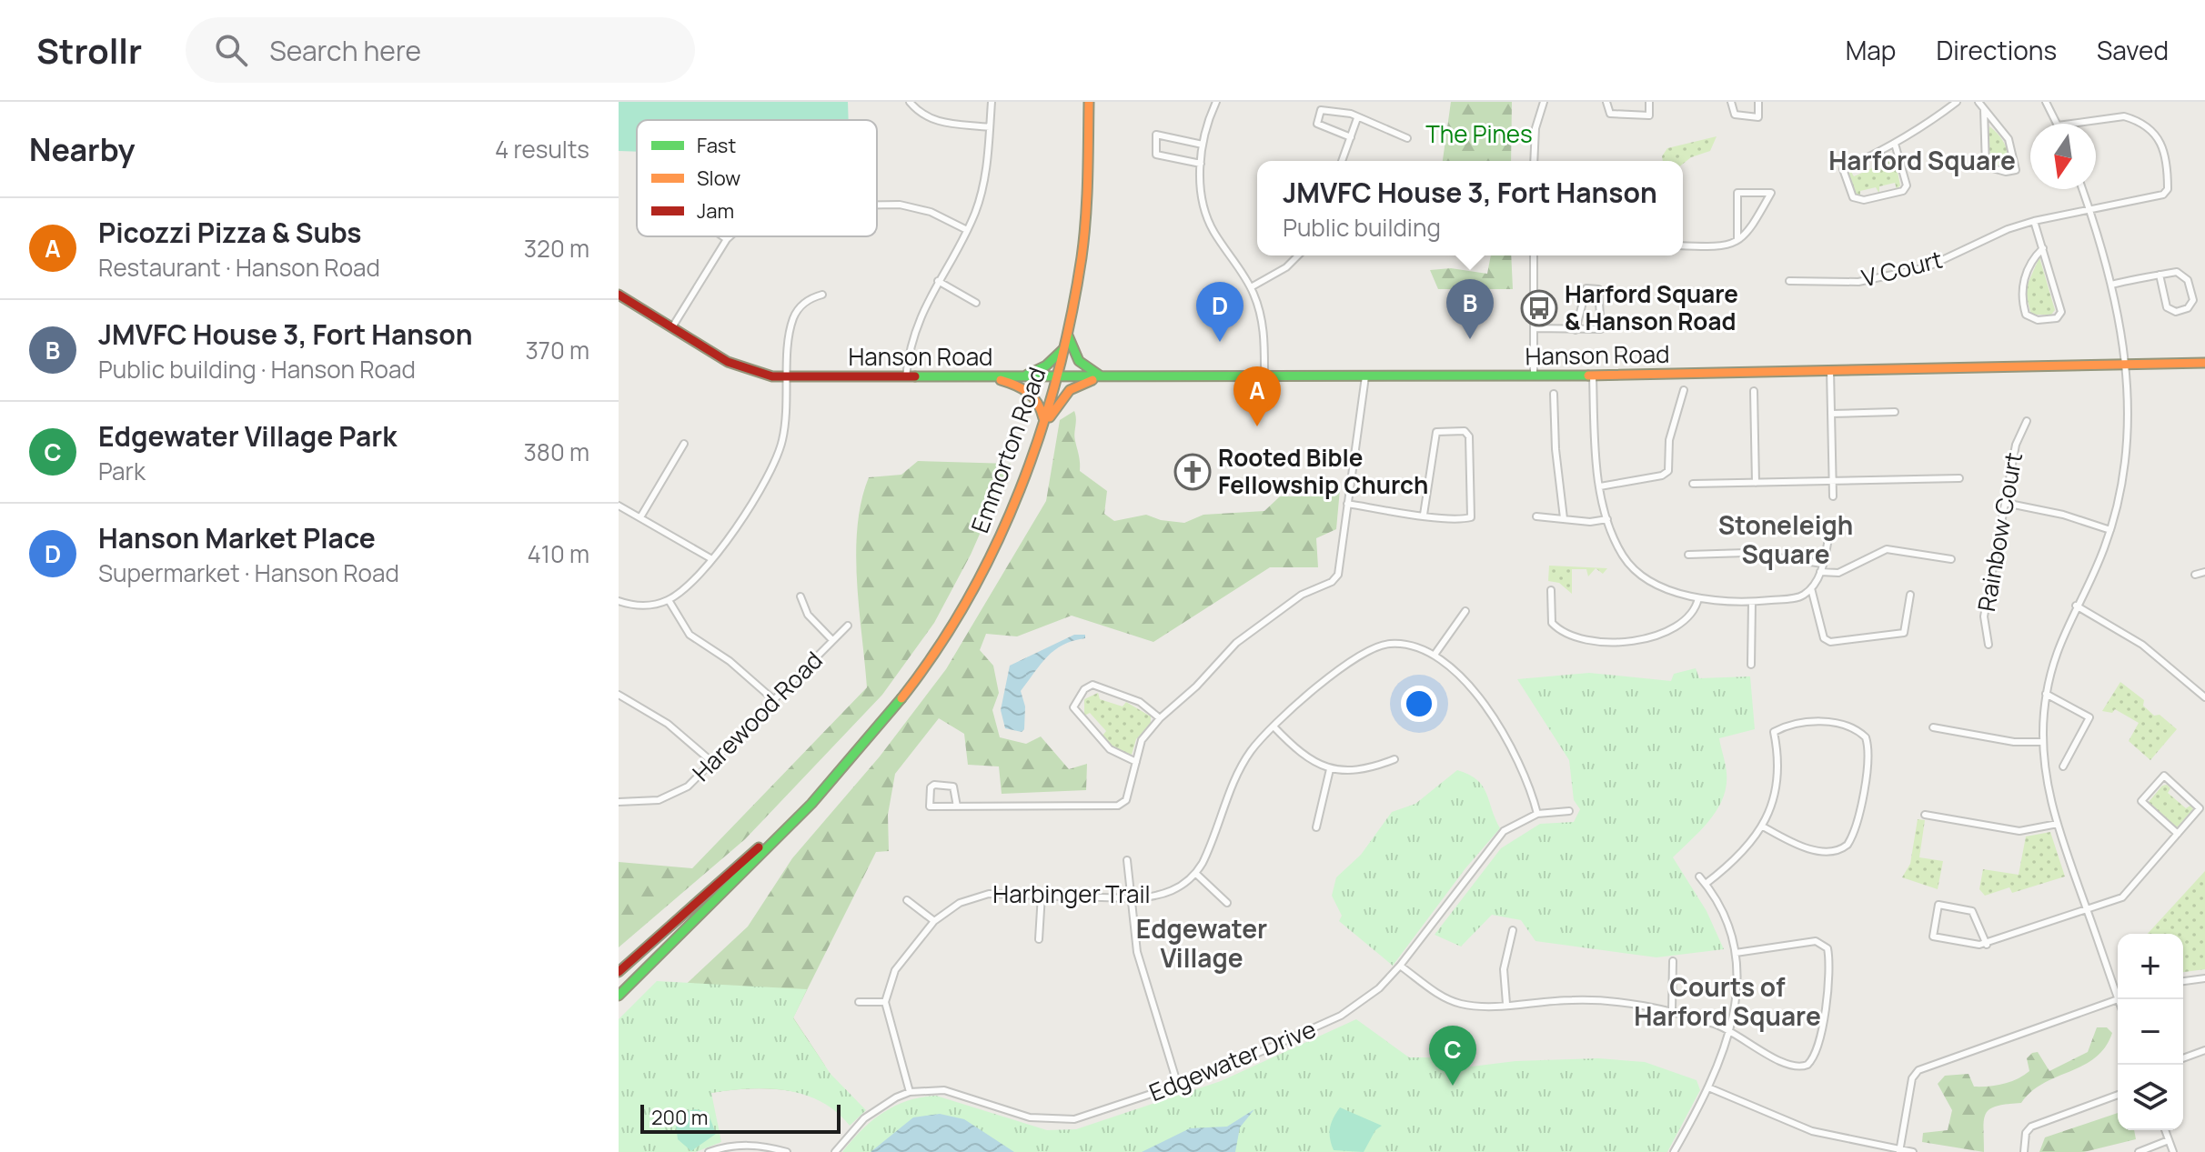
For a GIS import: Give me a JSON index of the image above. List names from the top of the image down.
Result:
{
  "streets": {
    "street": [
      "V Court",
      "Hanson Road",
      "Emmorton Road",
      "Rainbow Court",
      "Harewood Road",
      "Harbinger Trail",
      "Edgewater Drive"
    ]
  },
  "crossings": [
    ["Hanson Road", "Emmorton Road"]
  ],
  "districts": [
    "Harford Square",
    "Stoneleigh Square",
    "Edgewater Village",
    "Courts of Harford Square"
  ],
  "parks": ["The Pines"],
  "places": {
    "bus stop": ["Harford Square & Hanson Road"],
    "church": ["Rooted Bible Fellowship Church"]
  },
  "legend": ["Fast", "Slow", "Jam"],
  "scale_bar": "200 m",
  "north": "bottom",
  "page": {
    "header": "Strollr",
    "search": "Search here",
    "nav": ["Map", "Directions", "Saved"],
    "heading": ["Nearby", "4 results"],
    "popup": ["JMVFC House 3, Fort Hanson", "Public building"],
    "list": [
      {
        "mark": "A",
        "name": "Picozzi Pizza & Subs",
        "note": "Restaurant · Hanson Road",
        "value": "320 m"
      },
      {
        "mark": "B",
        "name": "JMVFC House 3, Fort Hanson",
        "note": "Public building · Hanson Road",
        "value": "370 m"
      },
      {
        "mark": "C",
        "name": "Edgewater Village Park",
        "note": "Park",
        "value": "380 m"
      },
      {
        "mark": "D",
        "name": "Hanson Market Place",
        "note": "Supermarket · Hanson Road",
        "value": "410 m"
      }
    ],
    "pins": [
      "B",
      "D",
      "A",
      "C"
    ],
    "map_buttons": ["+", "−"],
    "scale": "200 m"
  }
}
